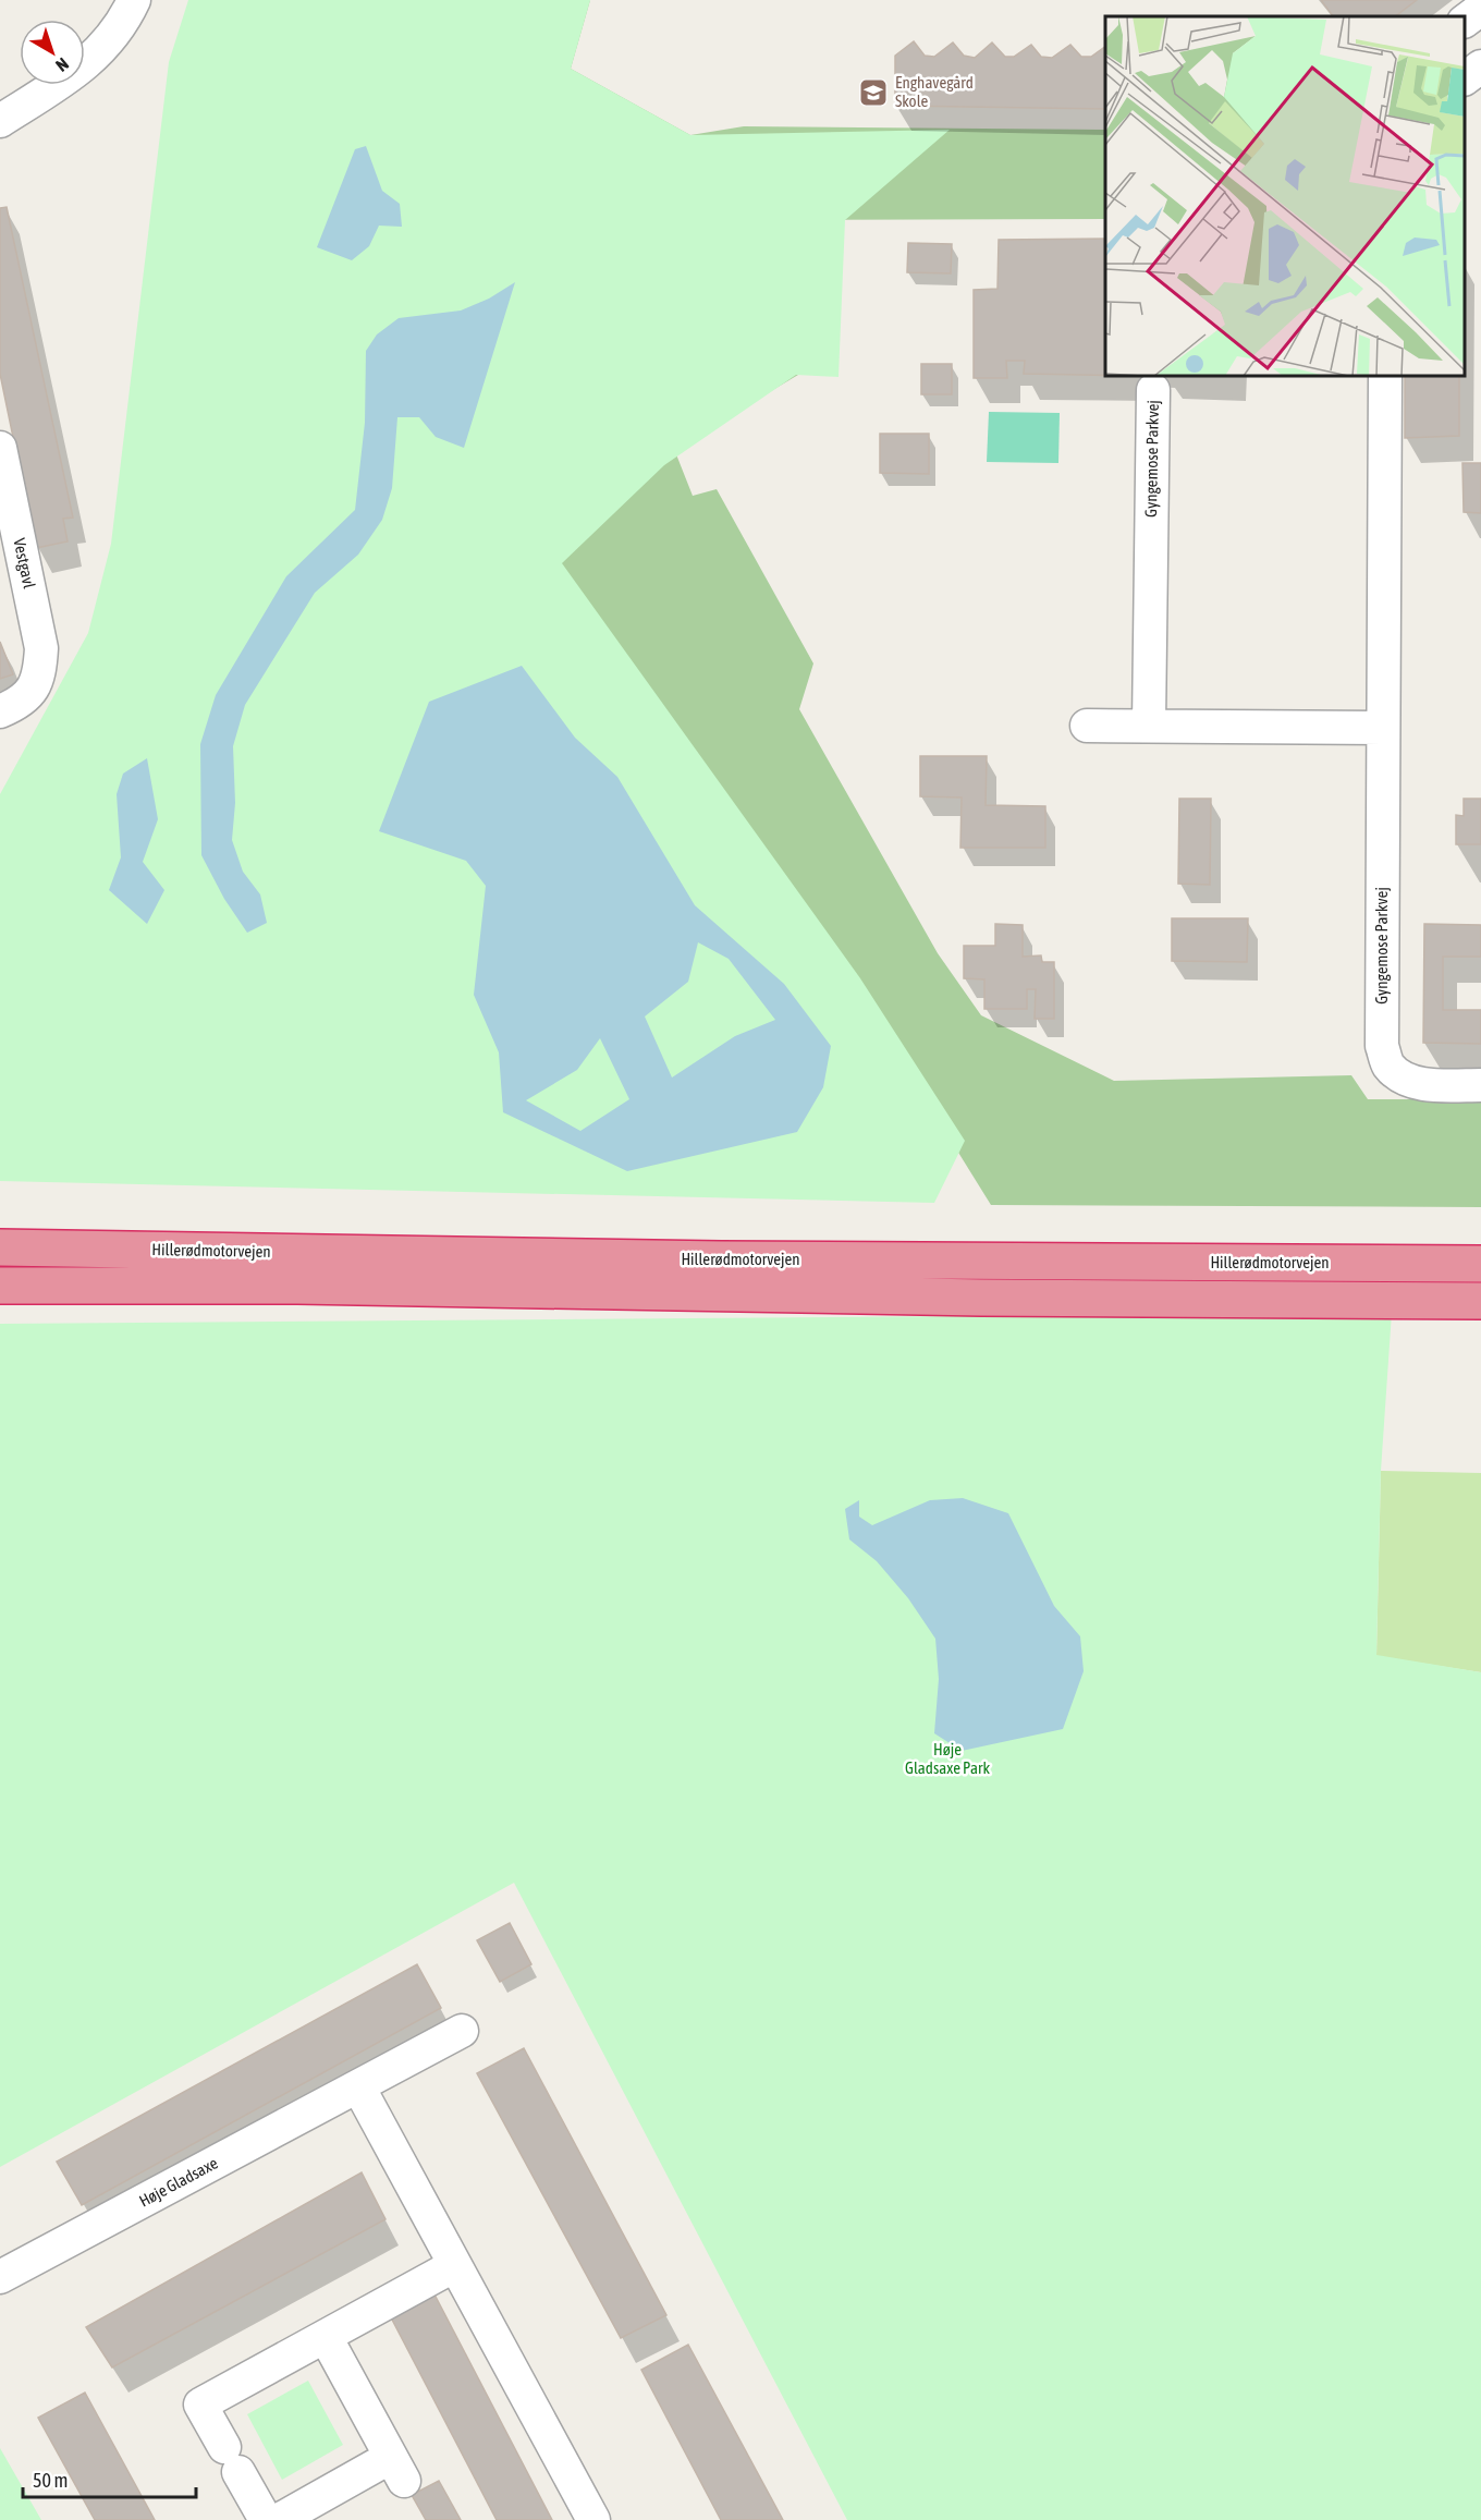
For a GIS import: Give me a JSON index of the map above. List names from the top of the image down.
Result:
{
  "streets": {
    "highway": ["Hillerødmotorvejen"],
    "street": ["Gyngemose Parkvej", "Vestgavl", "Høje Gladsaxe"]
  },
  "parks": ["Høje Gladsaxe Park"],
  "places": {
    "school or university": ["Enghavegård Skole"]
  },
  "scale_bar": "50 m",
  "north": "bottom right"
}
